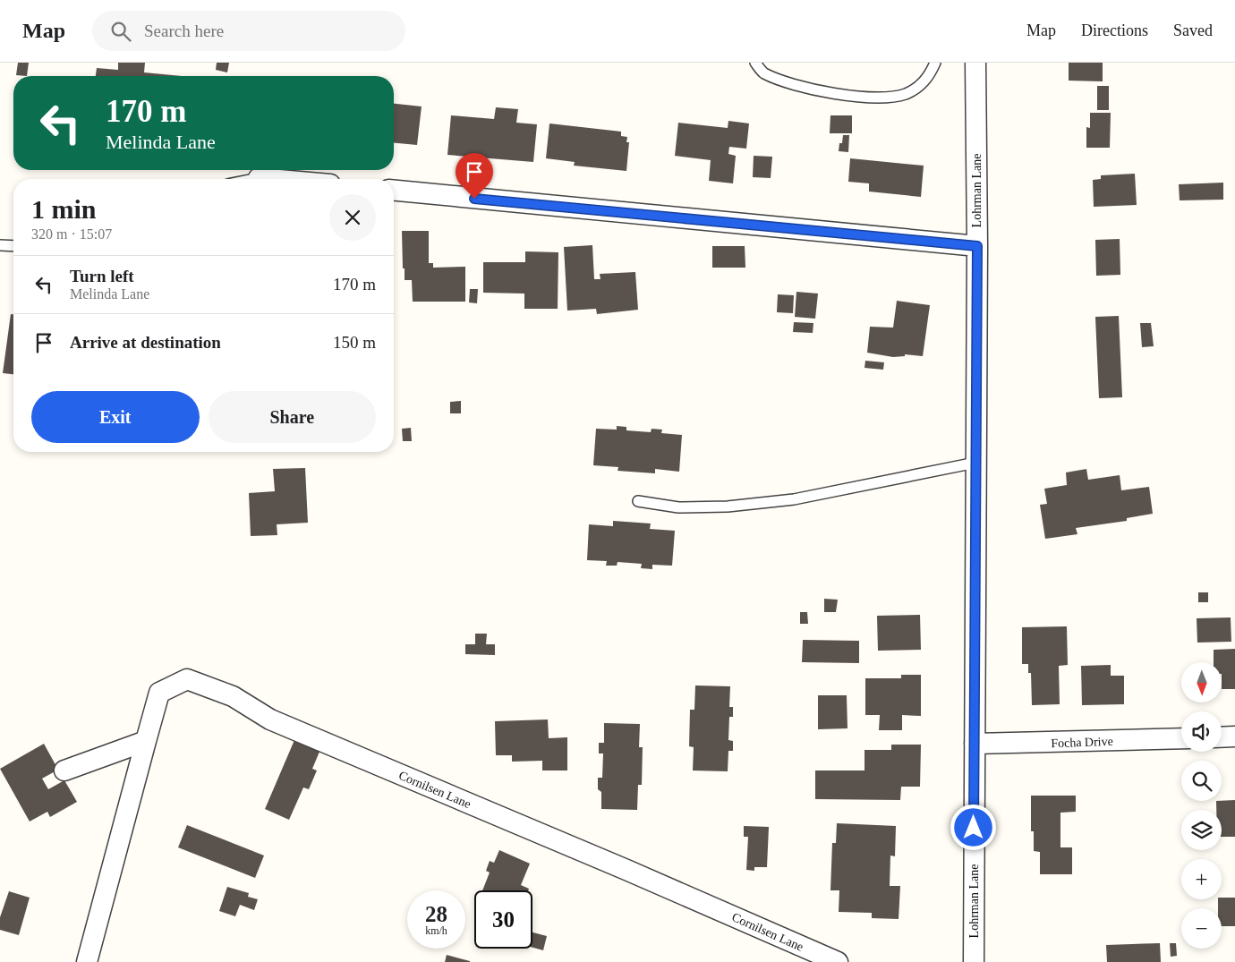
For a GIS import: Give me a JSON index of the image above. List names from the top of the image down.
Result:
{
  "streets": {
    "street": ["Lohrman Lane", "Focha Drive", "Cornilsen Lane"]
  },
  "crossings": [
    ["Lohrman Lane", "Focha Drive"]
  ],
  "north": "bottom",
  "page": {
    "header": "Map",
    "search": "Search here",
    "nav": ["Map", "Directions", "Saved"],
    "turn": ["170 m", "Melinda Lane"],
    "heading": ["1 min", "320 m · 15:07"],
    "list": [
      {
        "name": "Turn left",
        "note": "Melinda Lane",
        "value": "170 m"
      },
      {
        "name": "Arrive at destination",
        "value": "150 m"
      }
    ],
    "buttons": ["Exit", "Share"],
    "map_buttons": ["+", "−"],
    "speed": "28 km/h",
    "limit": "30"
  }
}
